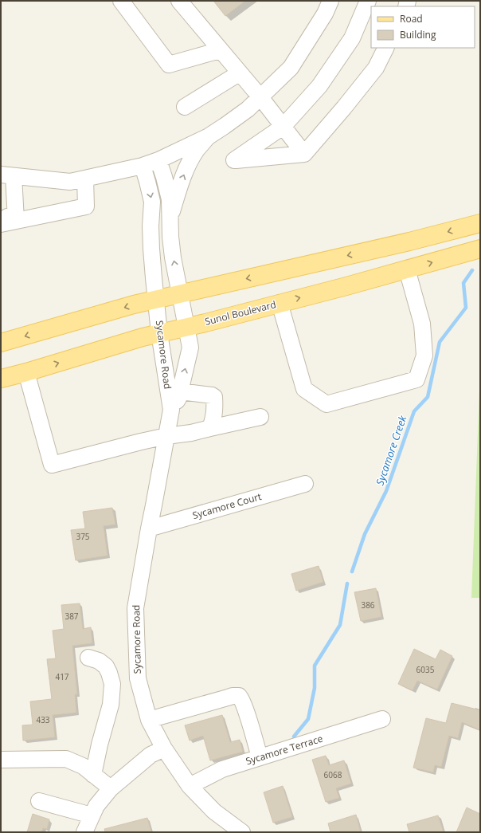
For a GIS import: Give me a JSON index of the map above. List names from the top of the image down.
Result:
{
  "streets": {
    "main road": ["Sunol Boulevard"],
    "street": ["Sycamore Road", "Sycamore Court", "Sycamore Terrace"]
  },
  "crossings": [
    ["Sunol Boulevard", "Sycamore Road"],
    ["Sycamore Road", "Sycamore Court"],
    ["Sycamore Road", "Sycamore Terrace"]
  ],
  "water": ["Sycamore Creek"],
  "house_numbers": [
    "375",
    "386",
    "387",
    "6035",
    "417",
    "433",
    "6068"
  ],
  "legend": ["Road", "Building"]
}
